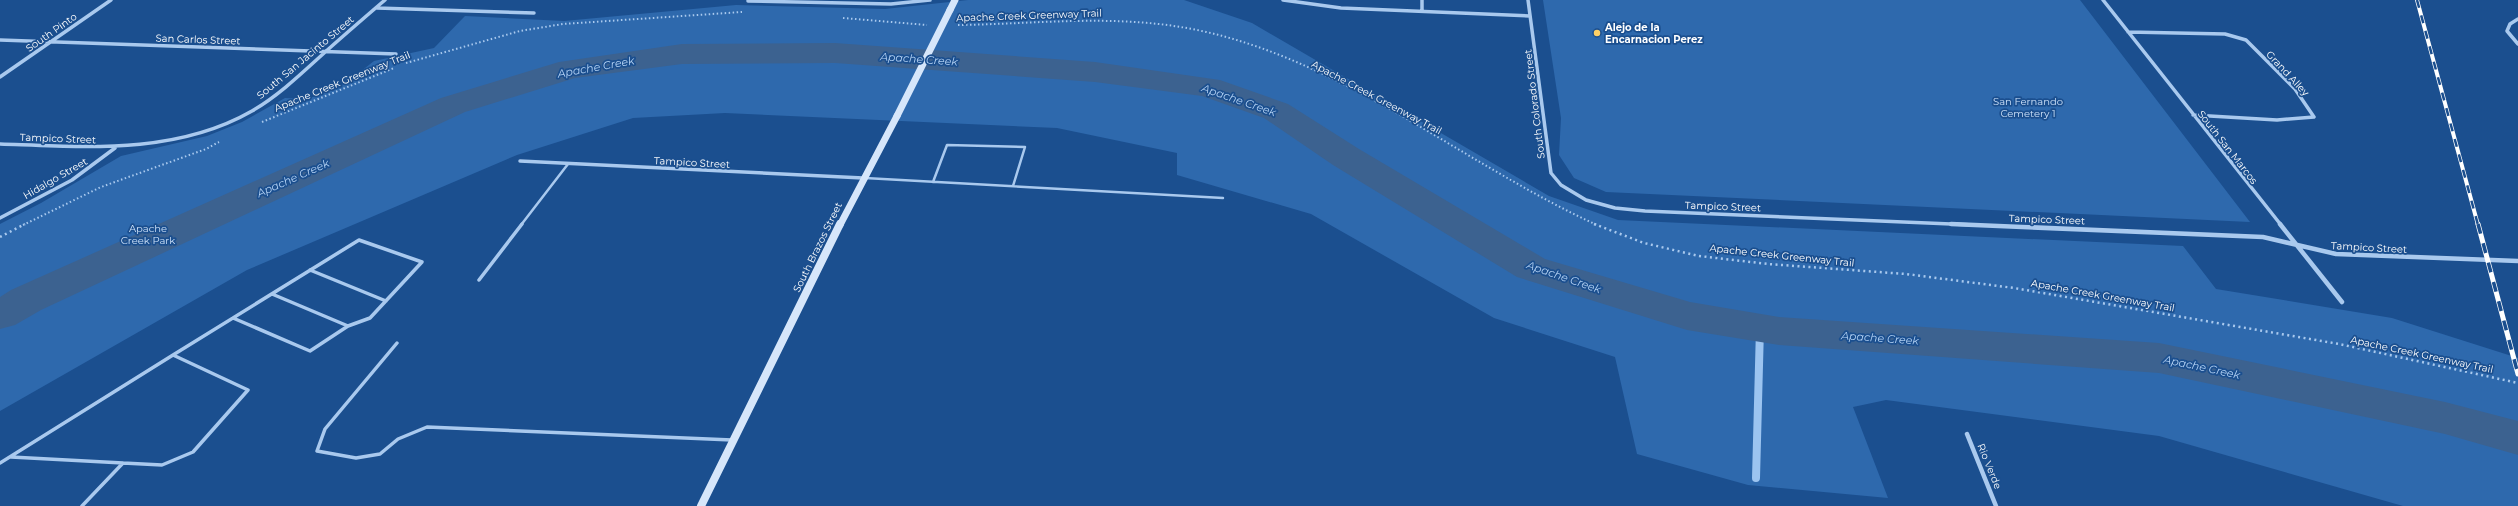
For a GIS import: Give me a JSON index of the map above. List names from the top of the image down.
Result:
{
  "streets": {
    "street": [
      "South Pinto",
      "San Carlos Street",
      "South San Jacinto Street",
      "Grand Alley",
      "South Colorado Street",
      "Tampico Street",
      "South San Marcos",
      "Hidalgo Street",
      "South Brazos Street",
      "Rio Verde"
    ],
    "path": ["Apache Creek Greenway Trail"]
  },
  "crossings": [
    ["South Pinto", "San Carlos Street"],
    ["San Carlos Street", "South San Jacinto Street"],
    ["South San Jacinto Street", "Tampico Street"],
    ["South San Jacinto Street", "Hidalgo Street"],
    ["Grand Alley", "South San Marcos"],
    ["South Colorado Street", "Tampico Street"],
    ["Tampico Street", "South San Marcos"],
    ["Tampico Street", "Hidalgo Street"],
    ["Tampico Street", "South Brazos Street"]
  ],
  "water": ["Apache Creek"],
  "parks": ["San Fernando Cemetery 1", "Apache Creek Park"],
  "places": ["Alejo de la Encarnacion Perez"]
}
